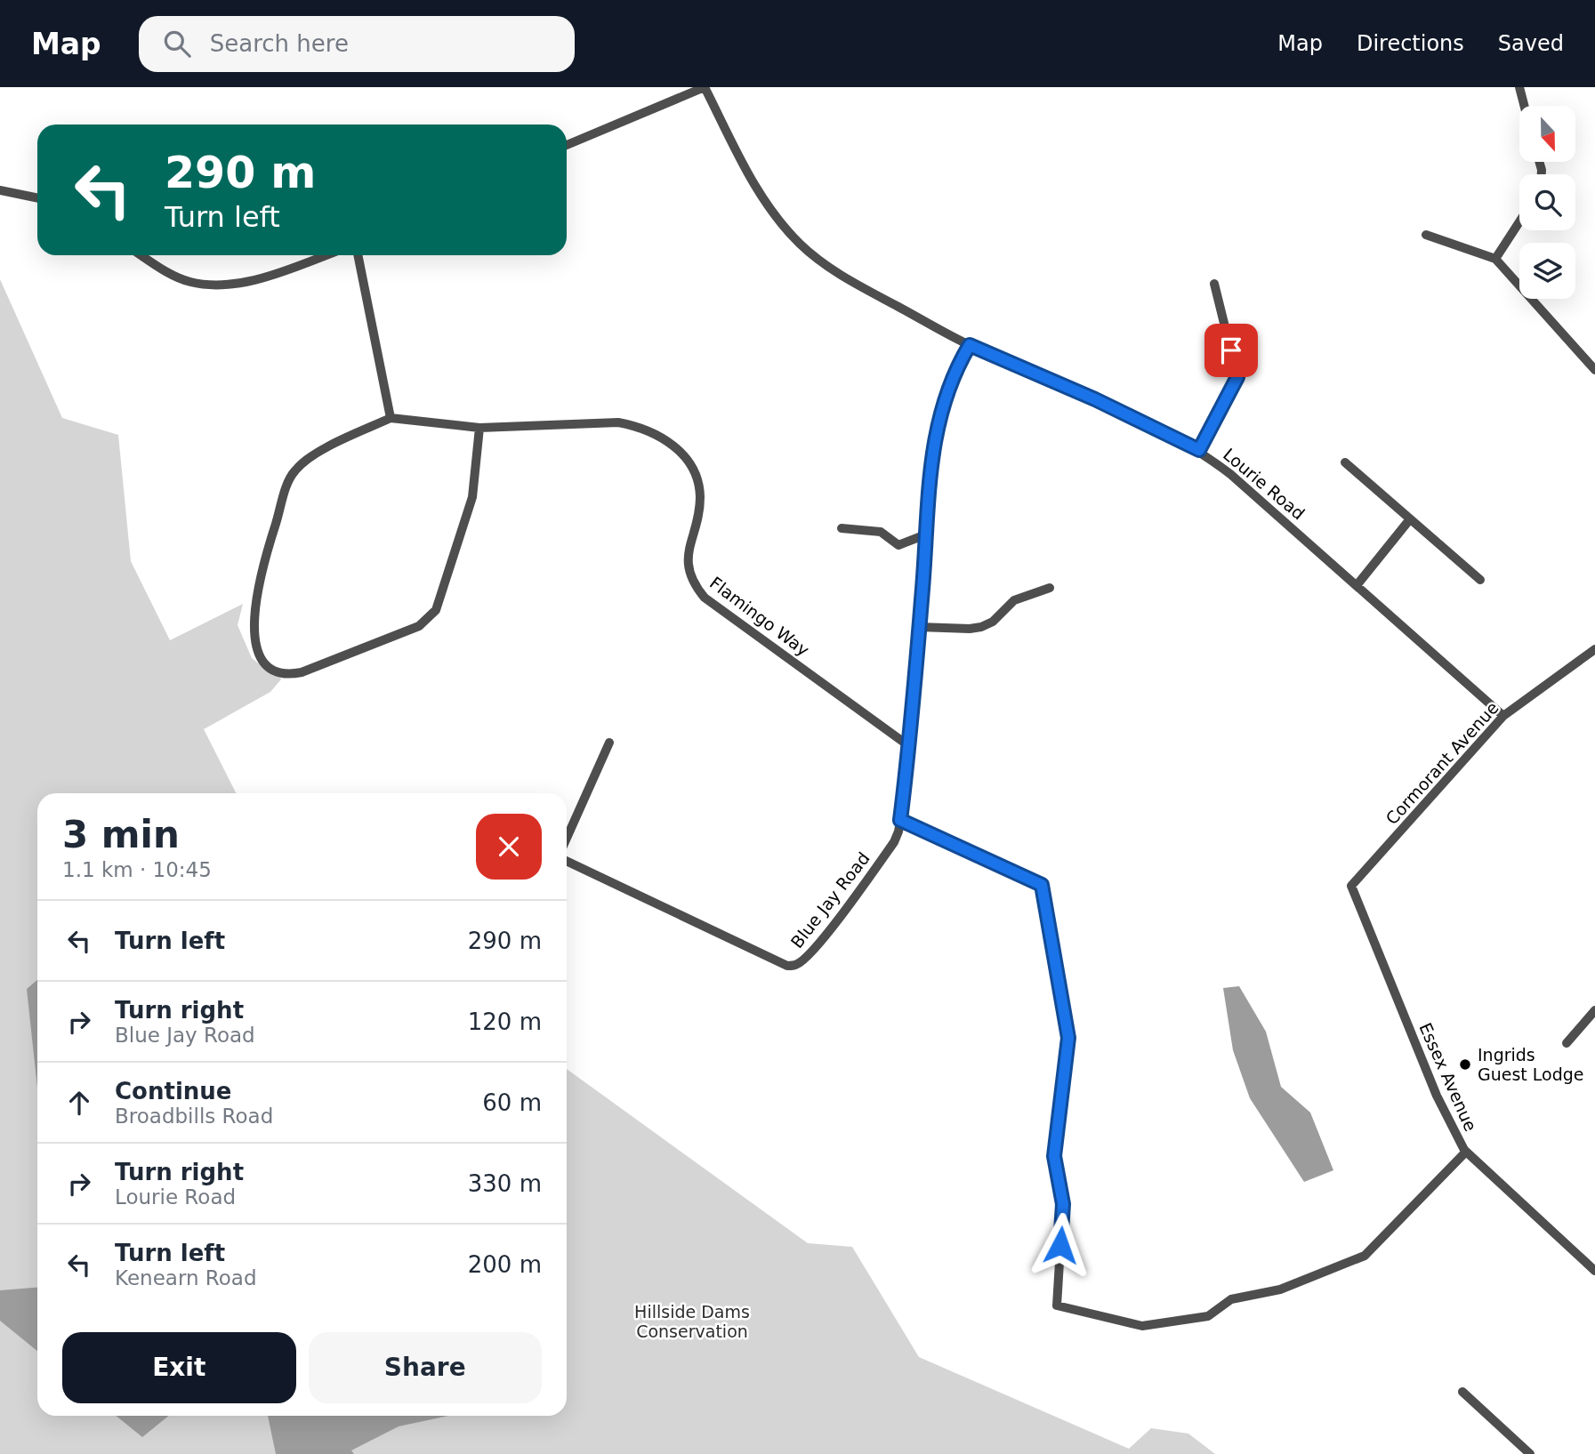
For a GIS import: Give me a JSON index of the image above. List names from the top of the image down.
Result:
{
  "streets": {
    "street": [
      "Lourie Road",
      "Flamingo Way",
      "Cormorant Avenue",
      "Blue Jay Road",
      "Essex Avenue"
    ]
  },
  "crossings": [
    ["Lourie Road", "Cormorant Avenue"],
    ["Lourie Road", "Blue Jay Road"],
    ["Flamingo Way", "Blue Jay Road"],
    ["Cormorant Avenue", "Essex Avenue"]
  ],
  "parks": ["Hillside Dams Conservation"],
  "places": ["Ingrids Guest Lodge"],
  "north": "bottom",
  "page": {
    "header": "Map",
    "search": "Search here",
    "nav": ["Map", "Directions", "Saved"],
    "turn": ["290 m", "Turn left"],
    "heading": ["3 min", "1.1 km · 10:45"],
    "list": [
      {
        "name": "Turn left",
        "value": "290 m"
      },
      {
        "name": "Turn right",
        "note": "Blue Jay Road",
        "value": "120 m"
      },
      {
        "name": "Continue",
        "note": "Broadbills Road",
        "value": "60 m"
      },
      {
        "name": "Turn right",
        "note": "Lourie Road",
        "value": "330 m"
      },
      {
        "name": "Turn left",
        "note": "Kenearn Road",
        "value": "200 m"
      }
    ],
    "buttons": ["Exit", "Share"]
  }
}
